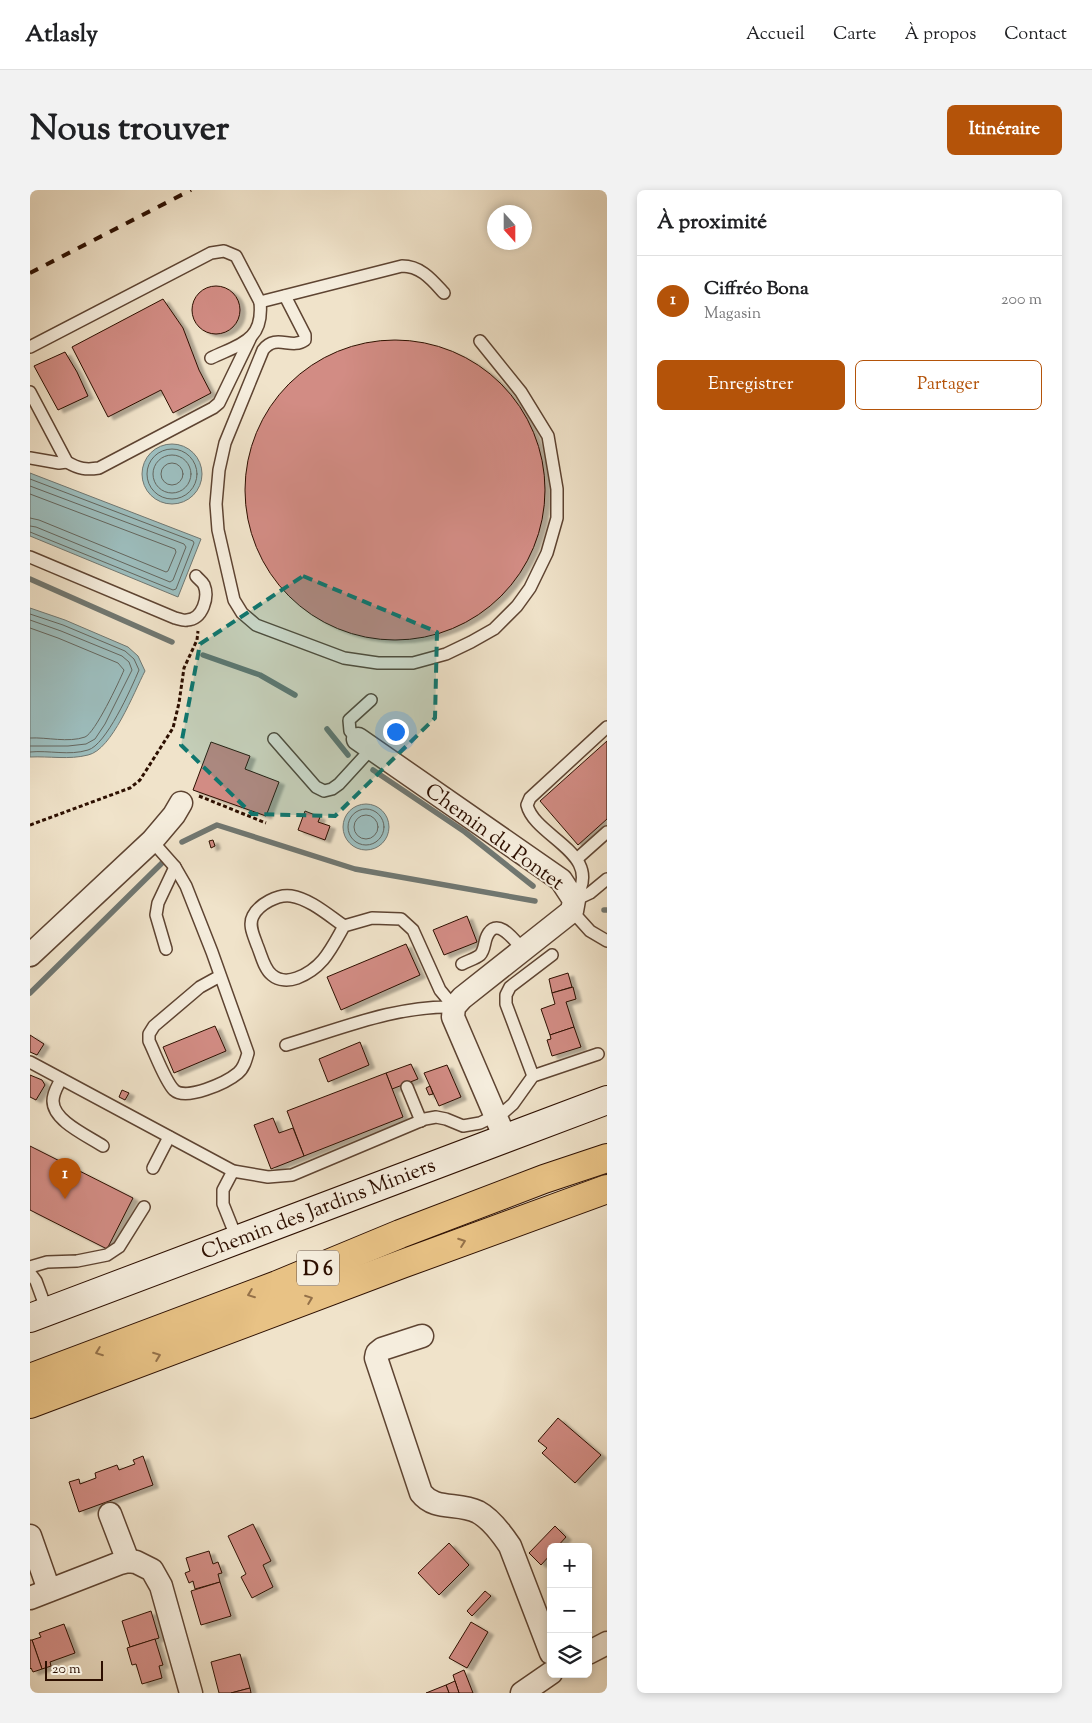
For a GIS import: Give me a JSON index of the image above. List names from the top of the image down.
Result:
{
  "streets": {
    "highway": ["D 6"],
    "street": ["Chemin du Pontet", "Chemin des Jardins Miniers"]
  },
  "scale_bar": "20 m",
  "north": "bottom",
  "page": {
    "header": "Atlasly",
    "nav": [
      "Accueil",
      "Carte",
      "À propos",
      "Contact"
    ],
    "title": "Nous trouver",
    "buttons": [
      "Itinéraire",
      ["Enregistrer", "Partager"]
    ],
    "heading": "À proximité",
    "list": [
      {
        "mark": "1",
        "name": "Ciffréo Bona",
        "note": "Magasin",
        "value": "200 m"
      }
    ],
    "pins": "1",
    "map_buttons": ["+", "−"],
    "scale": "20 m"
  }
}
